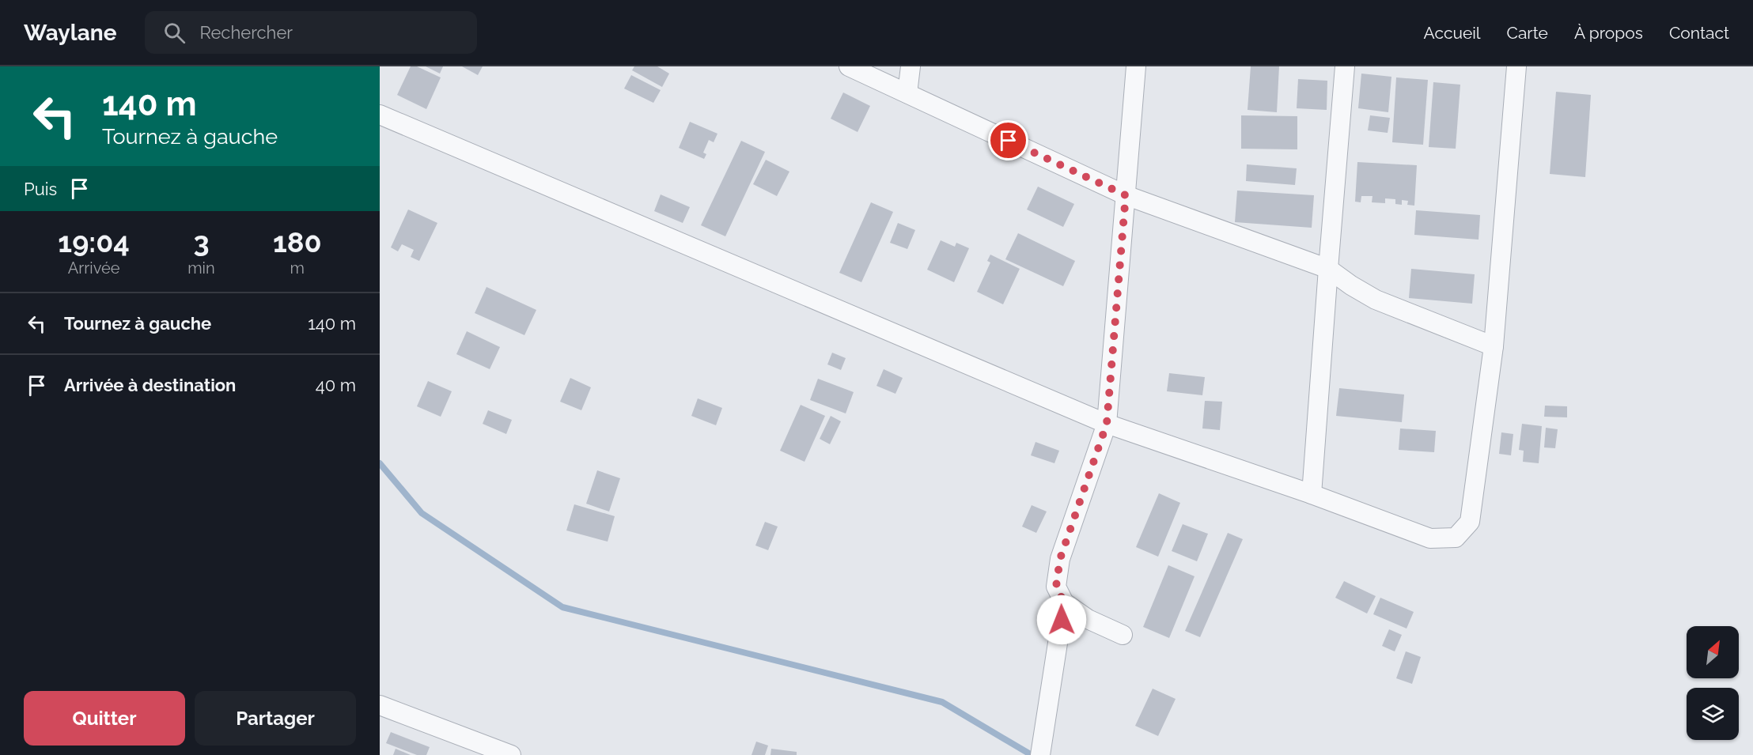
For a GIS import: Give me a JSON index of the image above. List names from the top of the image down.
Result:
{
  "north": "top right",
  "page": {
    "header": "Waylane",
    "search": "Rechercher",
    "nav": [
      "Accueil",
      "Carte",
      "À propos",
      "Contact"
    ],
    "turn": ["140 m", "Tournez à gauche"],
    "then": "Puis",
    "eta": [
      "19:04",
      "Arrivée",
      "3",
      "min",
      "180",
      "m"
    ],
    "list": [
      {
        "name": "Tournez à gauche",
        "value": "140 m"
      },
      {
        "name": "Arrivée à destination",
        "value": "40 m"
      }
    ],
    "buttons": ["Quitter", "Partager"]
  }
}
